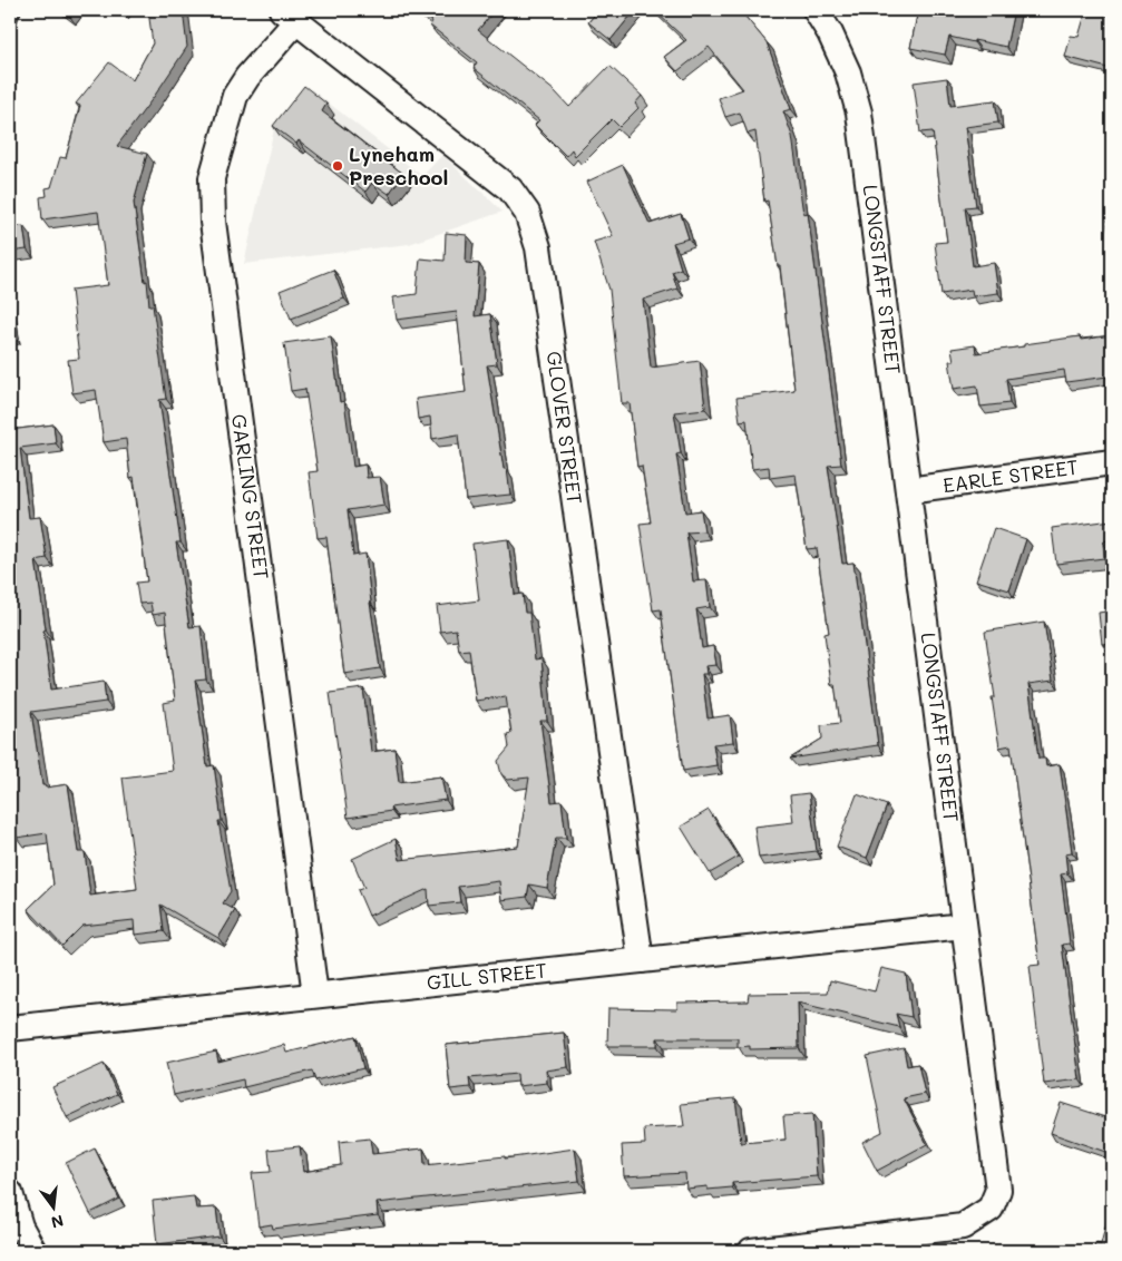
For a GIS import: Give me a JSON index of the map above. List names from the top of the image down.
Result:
{
  "streets": {
    "street": [
      "LONGSTAFF STREET",
      "GLOVER STREET",
      "EARLE STREET",
      "GARLING STREET",
      "GILL STREET"
    ]
  },
  "crossings": [
    ["LONGSTAFF STREET", "EARLE STREET"],
    ["LONGSTAFF STREET", "GILL STREET"],
    ["GLOVER STREET", "GARLING STREET"],
    ["GLOVER STREET", "GILL STREET"],
    ["GARLING STREET", "GILL STREET"]
  ],
  "places": ["Lyneham Preschool"],
  "north": "bottom"
}
